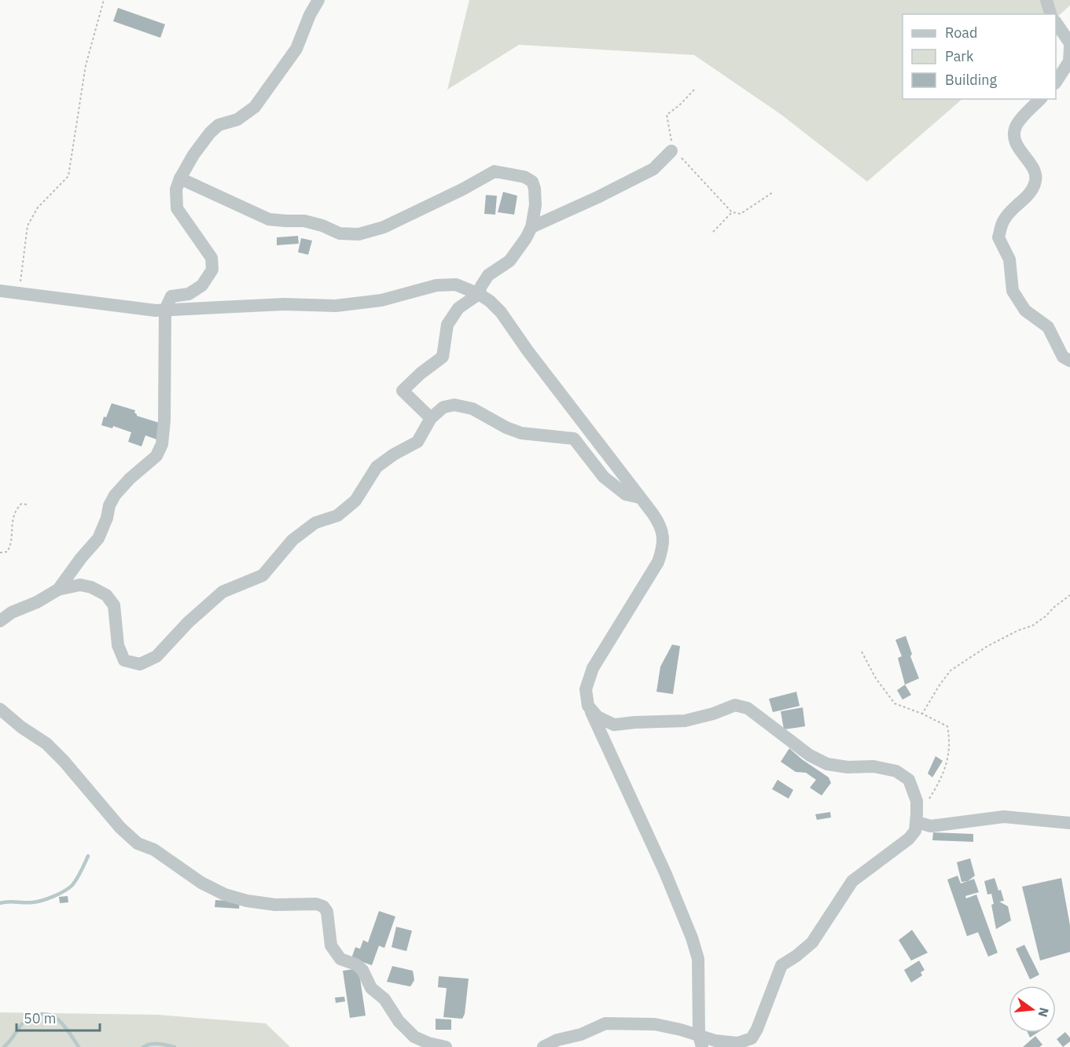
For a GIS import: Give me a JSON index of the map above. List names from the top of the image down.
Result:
{
  "legend": ["Road", "Park", "Building"],
  "scale_bar": "50 m",
  "north": "right"
}
